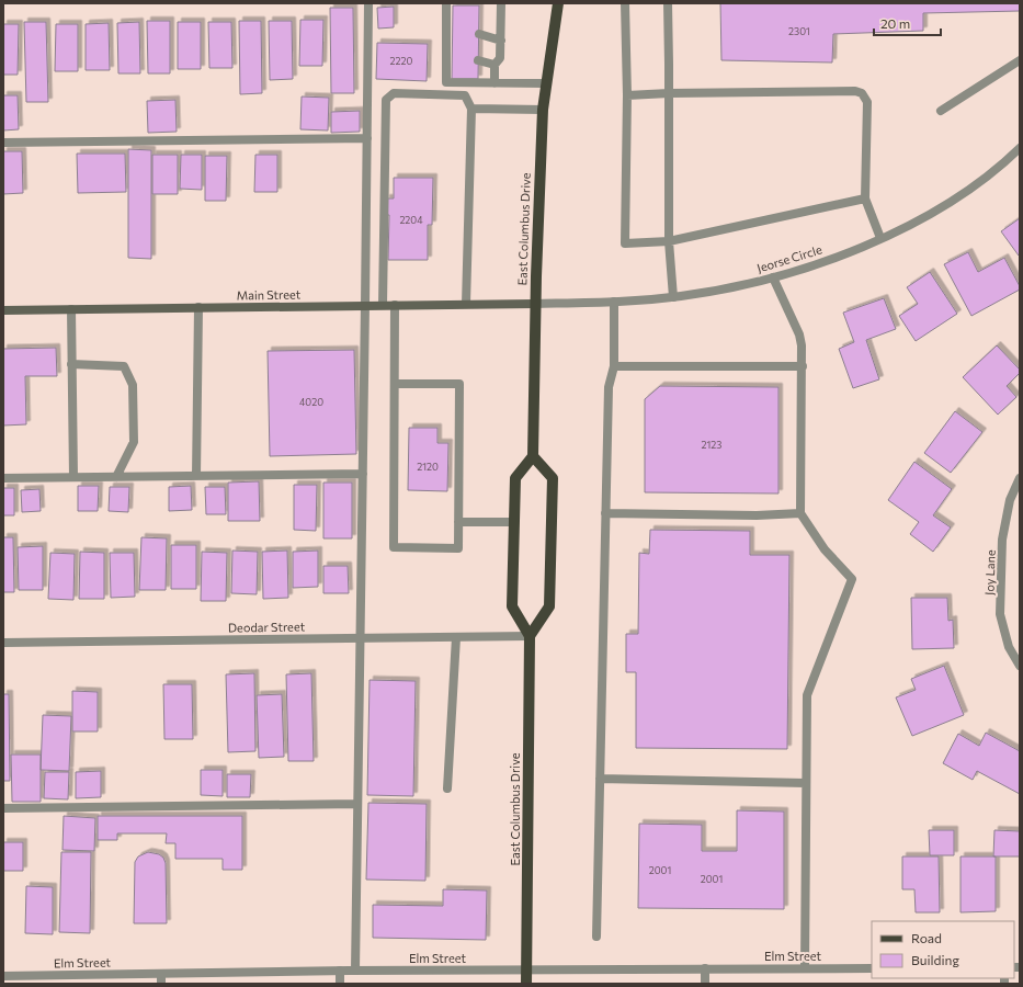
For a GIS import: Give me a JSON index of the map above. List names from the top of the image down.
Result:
{
  "streets": {
    "main road": ["East Columbus Drive"],
    "street": [
      "Jeorse Circle",
      "Main Street",
      "Joy Lane",
      "Deodar Street",
      "Elm Street"
    ]
  },
  "crossings": [
    ["East Columbus Drive", "Jeorse Circle"],
    ["East Columbus Drive", "Main Street"],
    ["East Columbus Drive", "Deodar Street"],
    ["East Columbus Drive", "Elm Street"],
    ["Jeorse Circle", "Main Street"]
  ],
  "house_numbers": [
    "2301",
    "2220",
    "2204",
    "4020",
    "2123",
    "2120",
    "2001",
    "2001"
  ],
  "legend": ["Road", "Building"],
  "scale_bar": "20 m"
}
